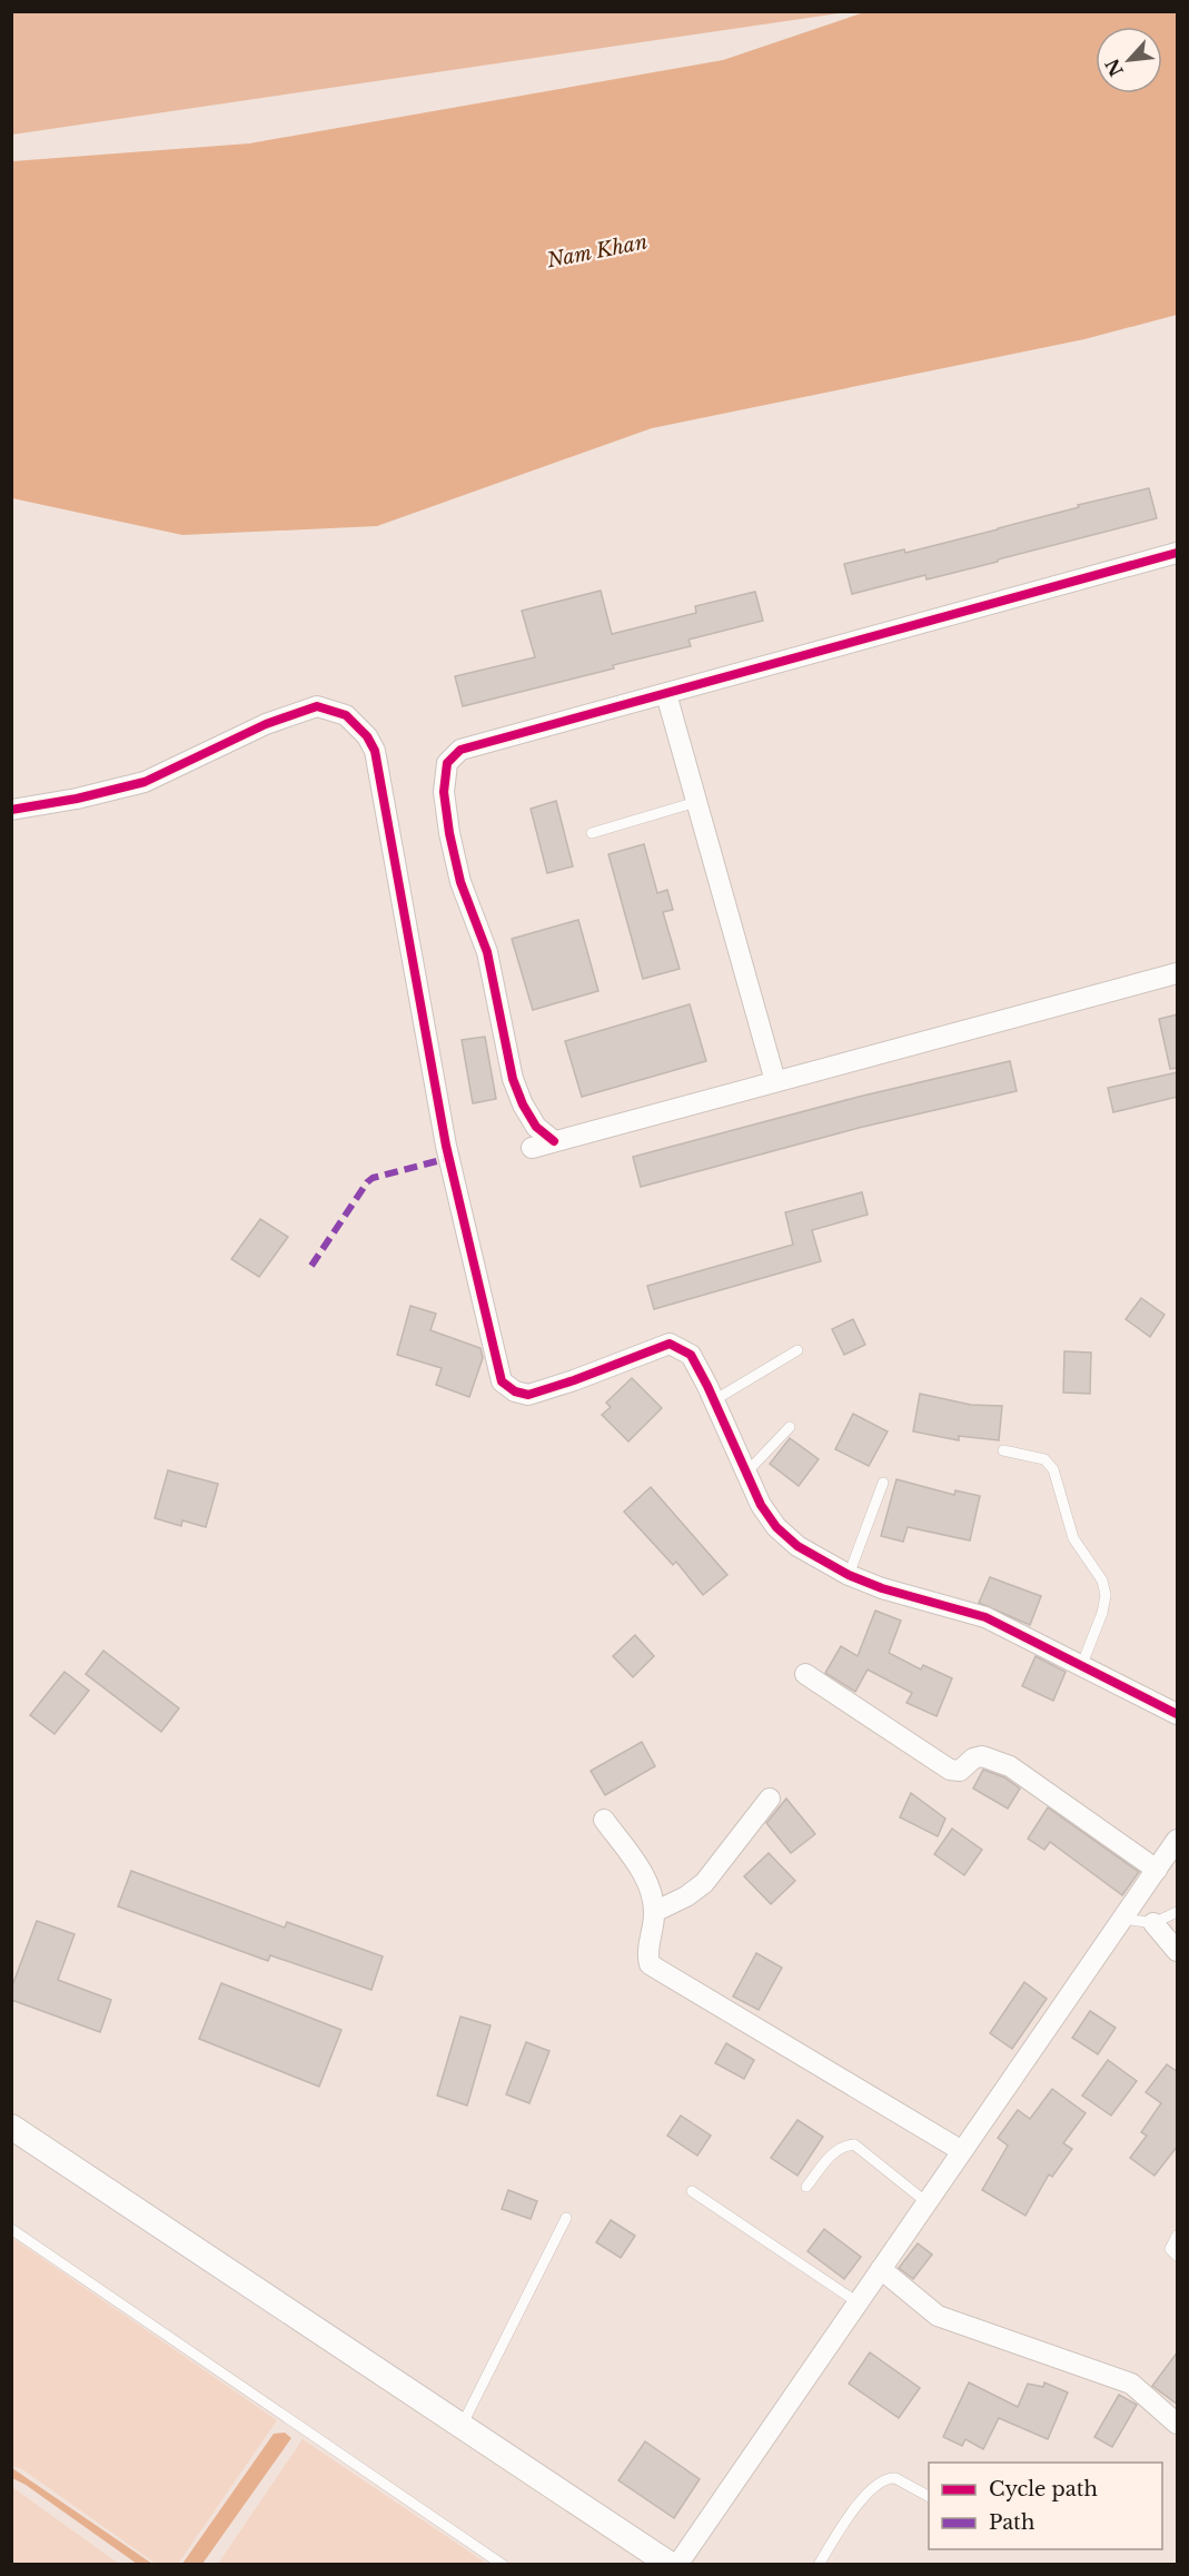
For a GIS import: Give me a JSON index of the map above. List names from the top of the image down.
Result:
{
  "water": ["Nam Khan"],
  "legend": ["Cycle path", "Path"],
  "north": "bottom left"
}
